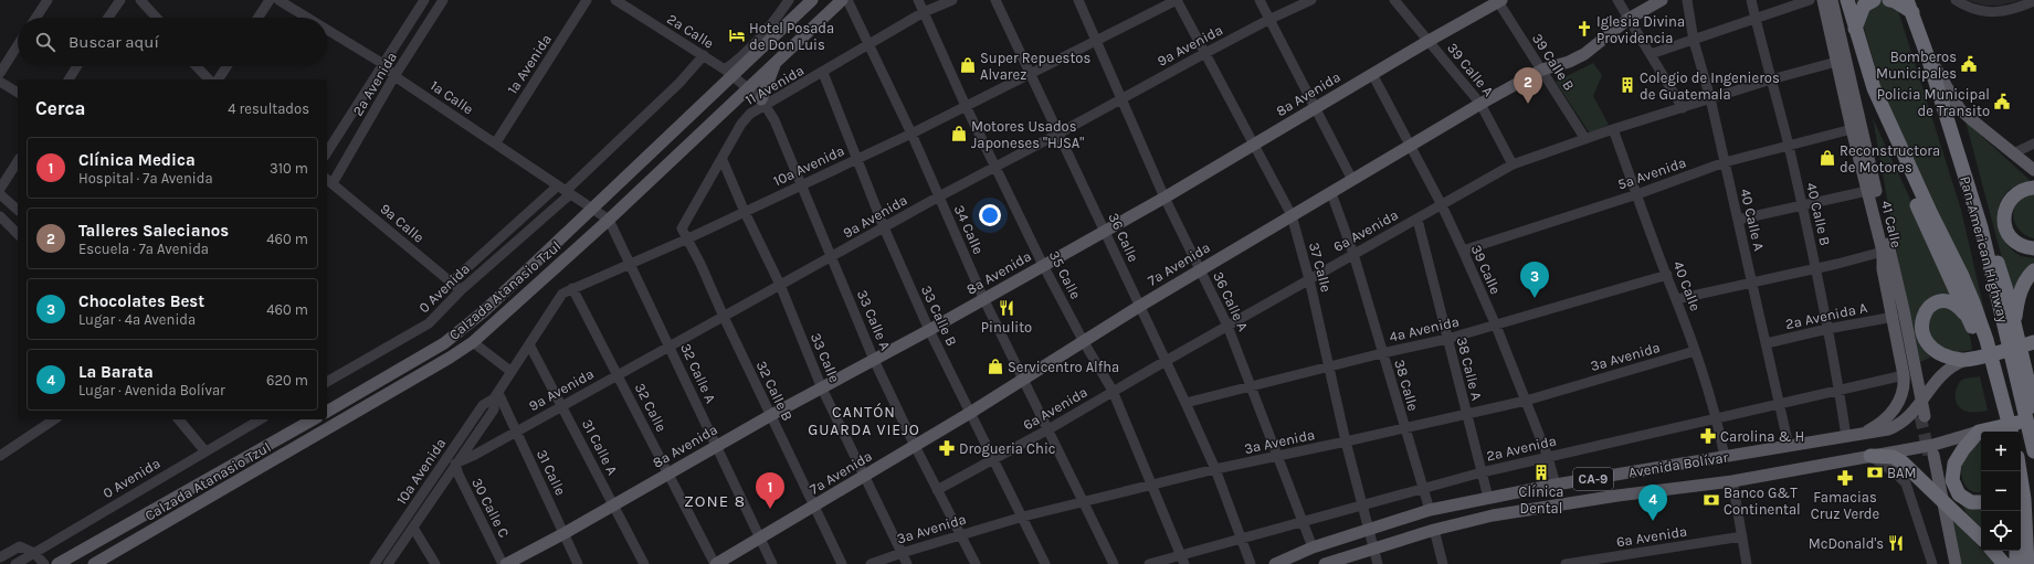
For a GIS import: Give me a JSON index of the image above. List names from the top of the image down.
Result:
{
  "streets": {
    "highway": ["Pan-American Highway", "Avenida Bolívar"],
    "main road": [
      "8a Avenida",
      "41 Calle",
      "7a Avenida",
      "Calzada Atanasio Tzul",
      "CA-9"
    ],
    "street": [
      "2a Calle",
      "9a Avenida",
      "39 Calle B",
      "1a Avenida",
      "39 Calle A",
      "2a Avenida",
      "11 Avenida",
      "1a Calle",
      "10a Avenida",
      "5a Avenida",
      "40 Calle B",
      "40 Calle A",
      "9a Calle",
      "34 Calle",
      "6a Avenida",
      "36 Calle",
      "37 Calle",
      "39 Calle",
      "35 Calle",
      "40 Calle",
      "0 Avenida",
      "36 Calle A",
      "33 Calle B",
      "2a Avenida A",
      "33 Calle A",
      "4a Avenida",
      "3a Avenida",
      "33 Calle",
      "38 Calle A",
      "32 Calle A",
      "38 Calle",
      "32 Calle B",
      "32 Calle",
      "31 Calle A",
      "31 Calle",
      "30 Calle C"
    ]
  },
  "crossings": [
    ["2a Calle", "0 Avenida"],
    ["2a Calle", "Calzada Atanasio Tzul"],
    ["2a Calle", "33 Calle A"],
    ["9a Avenida", "10a Avenida"],
    ["9a Avenida", "34 Calle"],
    ["9a Avenida", "36 Calle"],
    ["9a Avenida", "37 Calle"],
    ["9a Avenida", "35 Calle"],
    ["9a Avenida", "36 Calle A"],
    ["9a Avenida", "33 Calle B"],
    ["9a Avenida", "33 Calle A"],
    ["9a Avenida", "33 Calle"],
    ["9a Avenida", "32 Calle A"],
    ["9a Avenida", "32 Calle B"],
    ["9a Avenida", "32 Calle"],
    ["9a Avenida", "31 Calle A"],
    ["9a Avenida", "31 Calle"],
    ["9a Avenida", "30 Calle C"],
    ["39 Calle B", "8a Avenida"],
    ["39 Calle B", "6a Avenida"],
    ["39 Calle B", "7a Avenida"],
    ["1a Avenida", "1a Calle"],
    ["39 Calle A", "8a Avenida"],
    ["39 Calle A", "6a Avenida"],
    ["39 Calle A", "7a Avenida"],
    ["2a Avenida", "1a Calle"],
    ["2a Avenida", "40 Calle B"],
    ["2a Avenida", "40 Calle A"],
    ["2a Avenida", "9a Calle"],
    ["2a Avenida", "41 Calle"],
    ["2a Avenida", "36 Calle"],
    ["2a Avenida", "37 Calle"],
    ["2a Avenida", "39 Calle"],
    ["2a Avenida", "35 Calle"],
    ["2a Avenida", "40 Calle"],
    ["2a Avenida", "36 Calle A"],
    ["2a Avenida", "38 Calle A"],
    ["2a Avenida", "38 Calle"],
    ["11 Avenida", "34 Calle"],
    ["11 Avenida", "35 Calle"],
    ["11 Avenida", "33 Calle B"],
    ["11 Avenida", "33 Calle A"],
    ["11 Avenida", "33 Calle"],
    ["11 Avenida", "32 Calle B"],
    ["8a Avenida", "34 Calle"],
    ["8a Avenida", "36 Calle"],
    ["8a Avenida", "37 Calle"],
    ["8a Avenida", "39 Calle"],
    ["8a Avenida", "35 Calle"],
    ["8a Avenida", "36 Calle A"],
    ["8a Avenida", "33 Calle B"],
    ["8a Avenida", "33 Calle A"],
    ["8a Avenida", "33 Calle"],
    ["8a Avenida", "32 Calle A"],
    ["8a Avenida", "32 Calle B"],
    ["8a Avenida", "32 Calle"],
    ["8a Avenida", "31 Calle A"],
    ["8a Avenida", "31 Calle"],
    ["8a Avenida", "30 Calle C"],
    ["1a Calle", "0 Avenida"],
    ["1a Calle", "Calzada Atanasio Tzul"],
    ["1a Calle", "32 Calle A"],
    ["10a Avenida", "34 Calle"],
    ["10a Avenida", "36 Calle"],
    ["10a Avenida", "37 Calle"],
    ["10a Avenida", "35 Calle"],
    ["10a Avenida", "36 Calle A"],
    ["10a Avenida", "33 Calle B"],
    ["10a Avenida", "33 Calle A"],
    ["10a Avenida", "33 Calle"],
    ["10a Avenida", "32 Calle A"],
    ["10a Avenida", "32 Calle B"],
    ["10a Avenida", "32 Calle"],
    ["10a Avenida", "31 Calle A"],
    ["10a Avenida", "31 Calle"],
    ["10a Avenida", "30 Calle C"],
    ["5a Avenida", "40 Calle B"],
    ["5a Avenida", "40 Calle A"],
    ["5a Avenida", "41 Calle"],
    ["5a Avenida", "39 Calle"],
    ["5a Avenida", "40 Calle"],
    ["40 Calle B", "41 Calle"],
    ["40 Calle B", "6a Avenida"],
    ["40 Calle B", "2a Avenida A"],
    ["40 Calle B", "Avenida Bolívar"],
    ["40 Calle A", "6a Avenida"],
    ["40 Calle A", "2a Avenida A"],
    ["40 Calle A", "Avenida Bolívar"],
    ["9a Calle", "0 Avenida"],
    ["41 Calle", "6a Avenida"],
    ["41 Calle", "2a Avenida A"],
    ["41 Calle", "Avenida Bolívar"],
    ["34 Calle", "6a Avenida"],
    ["34 Calle", "7a Avenida"],
    ["34 Calle", "3a Avenida"],
    ["6a Avenida", "36 Calle"],
    ["6a Avenida", "37 Calle"],
    ["6a Avenida", "39 Calle"],
    ["6a Avenida", "35 Calle"],
    ["6a Avenida", "40 Calle"],
    ["6a Avenida", "36 Calle A"],
    ["6a Avenida", "33 Calle B"],
    ["6a Avenida", "33 Calle A"],
    ["6a Avenida", "38 Calle A"],
    ["6a Avenida", "38 Calle"],
    ["36 Calle", "7a Avenida"],
    ["36 Calle", "4a Avenida"],
    ["36 Calle", "3a Avenida"],
    ["7a Avenida", "37 Calle"],
    ["7a Avenida", "39 Calle"],
    ["7a Avenida", "35 Calle"],
    ["7a Avenida", "36 Calle A"],
    ["7a Avenida", "33 Calle B"],
    ["7a Avenida", "33 Calle A"],
    ["7a Avenida", "33 Calle"],
    ["7a Avenida", "32 Calle A"],
    ["7a Avenida", "38 Calle"],
    ["7a Avenida", "32 Calle B"],
    ["7a Avenida", "32 Calle"],
    ["37 Calle", "4a Avenida"],
    ["37 Calle", "3a Avenida"],
    ["37 Calle", "Avenida Bolívar"],
    ["39 Calle", "4a Avenida"],
    ["39 Calle", "3a Avenida"],
    ["39 Calle", "Avenida Bolívar"],
    ["35 Calle", "3a Avenida"],
    ["40 Calle", "4a Avenida"],
    ["40 Calle", "3a Avenida"],
    ["40 Calle", "Avenida Bolívar"],
    ["Calzada Atanasio Tzul", "33 Calle A"],
    ["Calzada Atanasio Tzul", "32 Calle A"],
    ["36 Calle A", "4a Avenida"],
    ["36 Calle A", "3a Avenida"],
    ["36 Calle A", "Avenida Bolívar"],
    ["33 Calle B", "3a Avenida"],
    ["33 Calle A", "3a Avenida"],
    ["4a Avenida", "38 Calle A"],
    ["4a Avenida", "38 Calle"],
    ["3a Avenida", "33 Calle"],
    ["3a Avenida", "38 Calle A"],
    ["3a Avenida", "38 Calle"],
    ["38 Calle A", "Avenida Bolívar"],
    ["38 Calle", "Avenida Bolívar"]
  ],
  "districts": ["CANTÓN GUARDA VIEJO", "ZONE 8"],
  "places": {
    "church": ["Iglesia Divina Providencia"],
    "hotel": ["Hotel Posada de Don Luis"],
    "public building": ["Bomberos Municipales", "Policia Municipal de Transito"],
    "shop": [
      "Super Repuestos Alvarez",
      "Motores Usados Japoneses \"HJSA\"",
      "Reconstructora de Motores",
      "Servicentro Alfha"
    ],
    "building": ["Colegio de Ingenieros de Guatemala", "Clínica Dental"],
    "restaurant": ["Pinulito", "McDonald's"],
    "pharmacy": ["Carolina & H", "Drogueria Chic", "Famacias Cruz Verde"],
    "bank": ["BAM", "Banco G&T Continental"]
  },
  "page": {
    "search": "Buscar aquí",
    "pins": [
      "2",
      "3",
      "1",
      "4"
    ],
    "heading": ["Cerca", "4 resultados"],
    "list": [
      {
        "mark": "1",
        "name": "Clínica Medica",
        "note": "Hospital · 7a Avenida",
        "value": "310 m"
      },
      {
        "mark": "2",
        "name": "Talleres Salecianos",
        "note": "Escuela · 7a Avenida",
        "value": "460 m"
      },
      {
        "mark": "3",
        "name": "Chocolates Best",
        "note": "Lugar · 4a Avenida",
        "value": "460 m"
      },
      {
        "mark": "4",
        "name": "La Barata",
        "note": "Lugar · Avenida Bolívar",
        "value": "620 m"
      }
    ],
    "map_buttons": ["+", "−"]
  }
}
